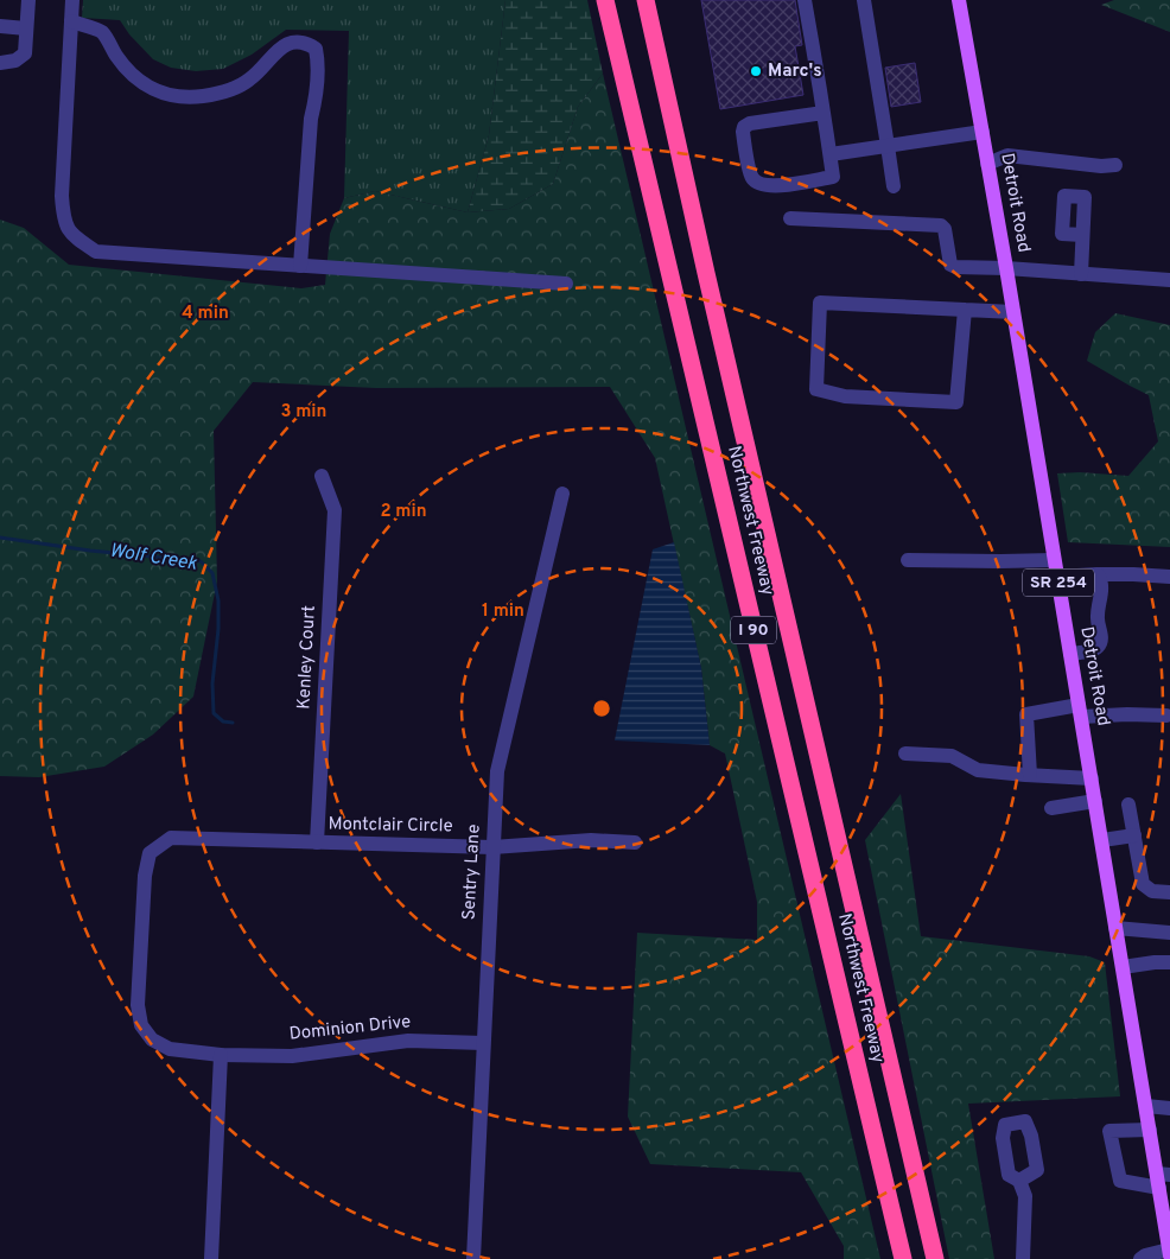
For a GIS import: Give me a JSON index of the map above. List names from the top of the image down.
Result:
{
  "streets": {
    "highway": ["Northwest Freeway", "I 90"],
    "main road": ["Detroit Road", "SR 254"],
    "street": [
      "Kenley Court",
      "Montclair Circle",
      "Sentry Lane",
      "Dominion Drive"
    ]
  },
  "crossings": [
    ["Kenley Court", "Montclair Circle"],
    ["Montclair Circle", "Sentry Lane"],
    ["Montclair Circle", "Dominion Drive"],
    ["Sentry Lane", "Dominion Drive"]
  ],
  "water": ["Wolf Creek"],
  "places": ["Marc's"],
  "rings": [
    "4 min",
    "3 min",
    "2 min",
    "1 min"
  ]
}
